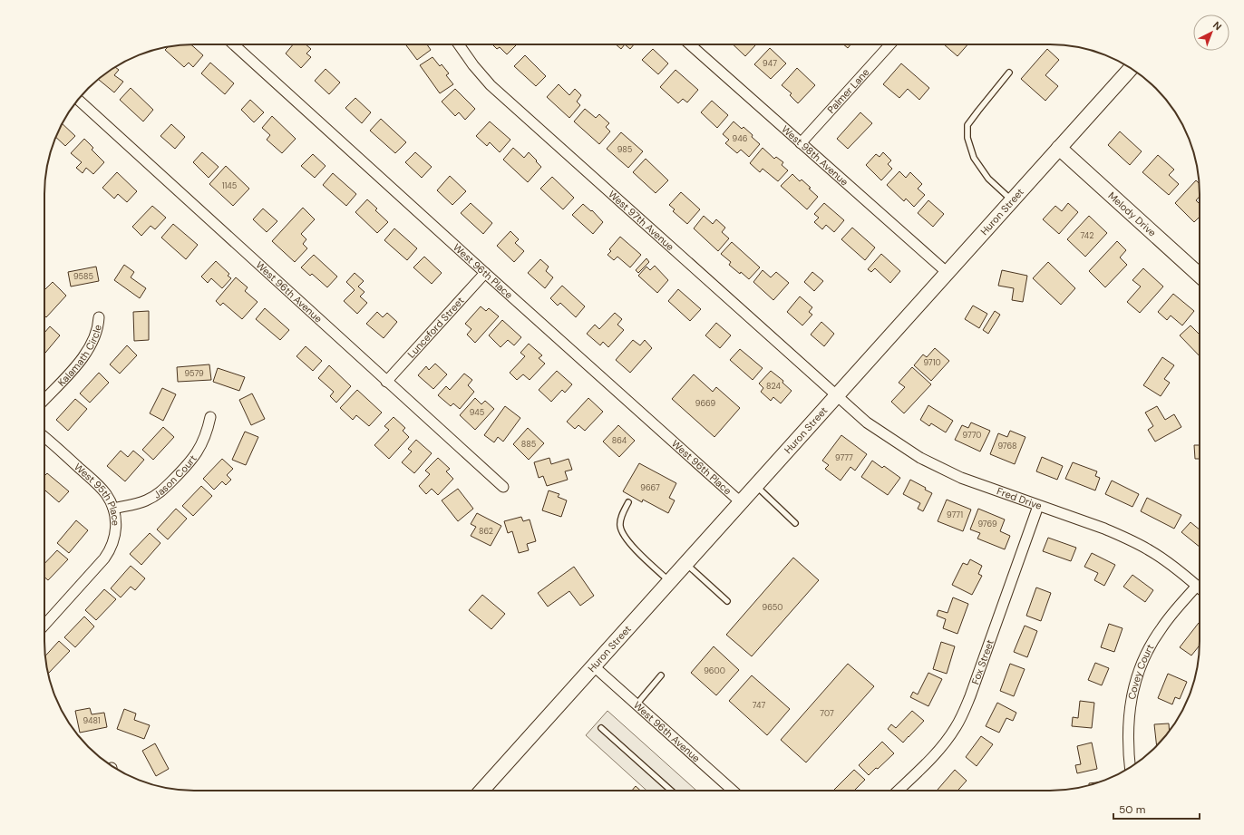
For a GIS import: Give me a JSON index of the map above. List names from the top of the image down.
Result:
{
  "streets": {
    "main road": ["Huron Street", "Melody Drive"],
    "street": [
      "Palmer Lane",
      "West 98th Avenue",
      "West 97th Avenue",
      "West 96th Place",
      "West 96th Avenue",
      "Lunceford Street",
      "Kalamath Circle",
      "Jason Court",
      "West 95th Place",
      "Fred Drive",
      "Fox Street",
      "Covey Court"
    ]
  },
  "crossings": [
    ["Palmer Lane", "West 98th Avenue"],
    ["West 98th Avenue", "Huron Street"],
    ["Huron Street", "Melody Drive"],
    ["Huron Street", "West 97th Avenue"],
    ["Huron Street", "West 96th Place"],
    ["Huron Street", "West 96th Avenue"],
    ["Huron Street", "Fred Drive"],
    ["West 97th Avenue", "Fred Drive"],
    ["West 96th Place", "Lunceford Street"],
    ["West 96th Avenue", "Lunceford Street"],
    ["Jason Court", "West 95th Place"],
    ["Fred Drive", "Fox Street"],
    ["Fred Drive", "Covey Court"]
  ],
  "house_numbers": [
    "947",
    "946",
    "985",
    "1145",
    "742",
    "9585",
    "9710",
    "9579",
    "824",
    "9669",
    "945",
    "9770",
    "864",
    "885",
    "9768",
    "9777",
    "9667",
    "9771",
    "9769",
    "862",
    "9650",
    "9600",
    "747",
    "707",
    "9481"
  ],
  "scale_bar": "50 m",
  "north": "top right"
}
